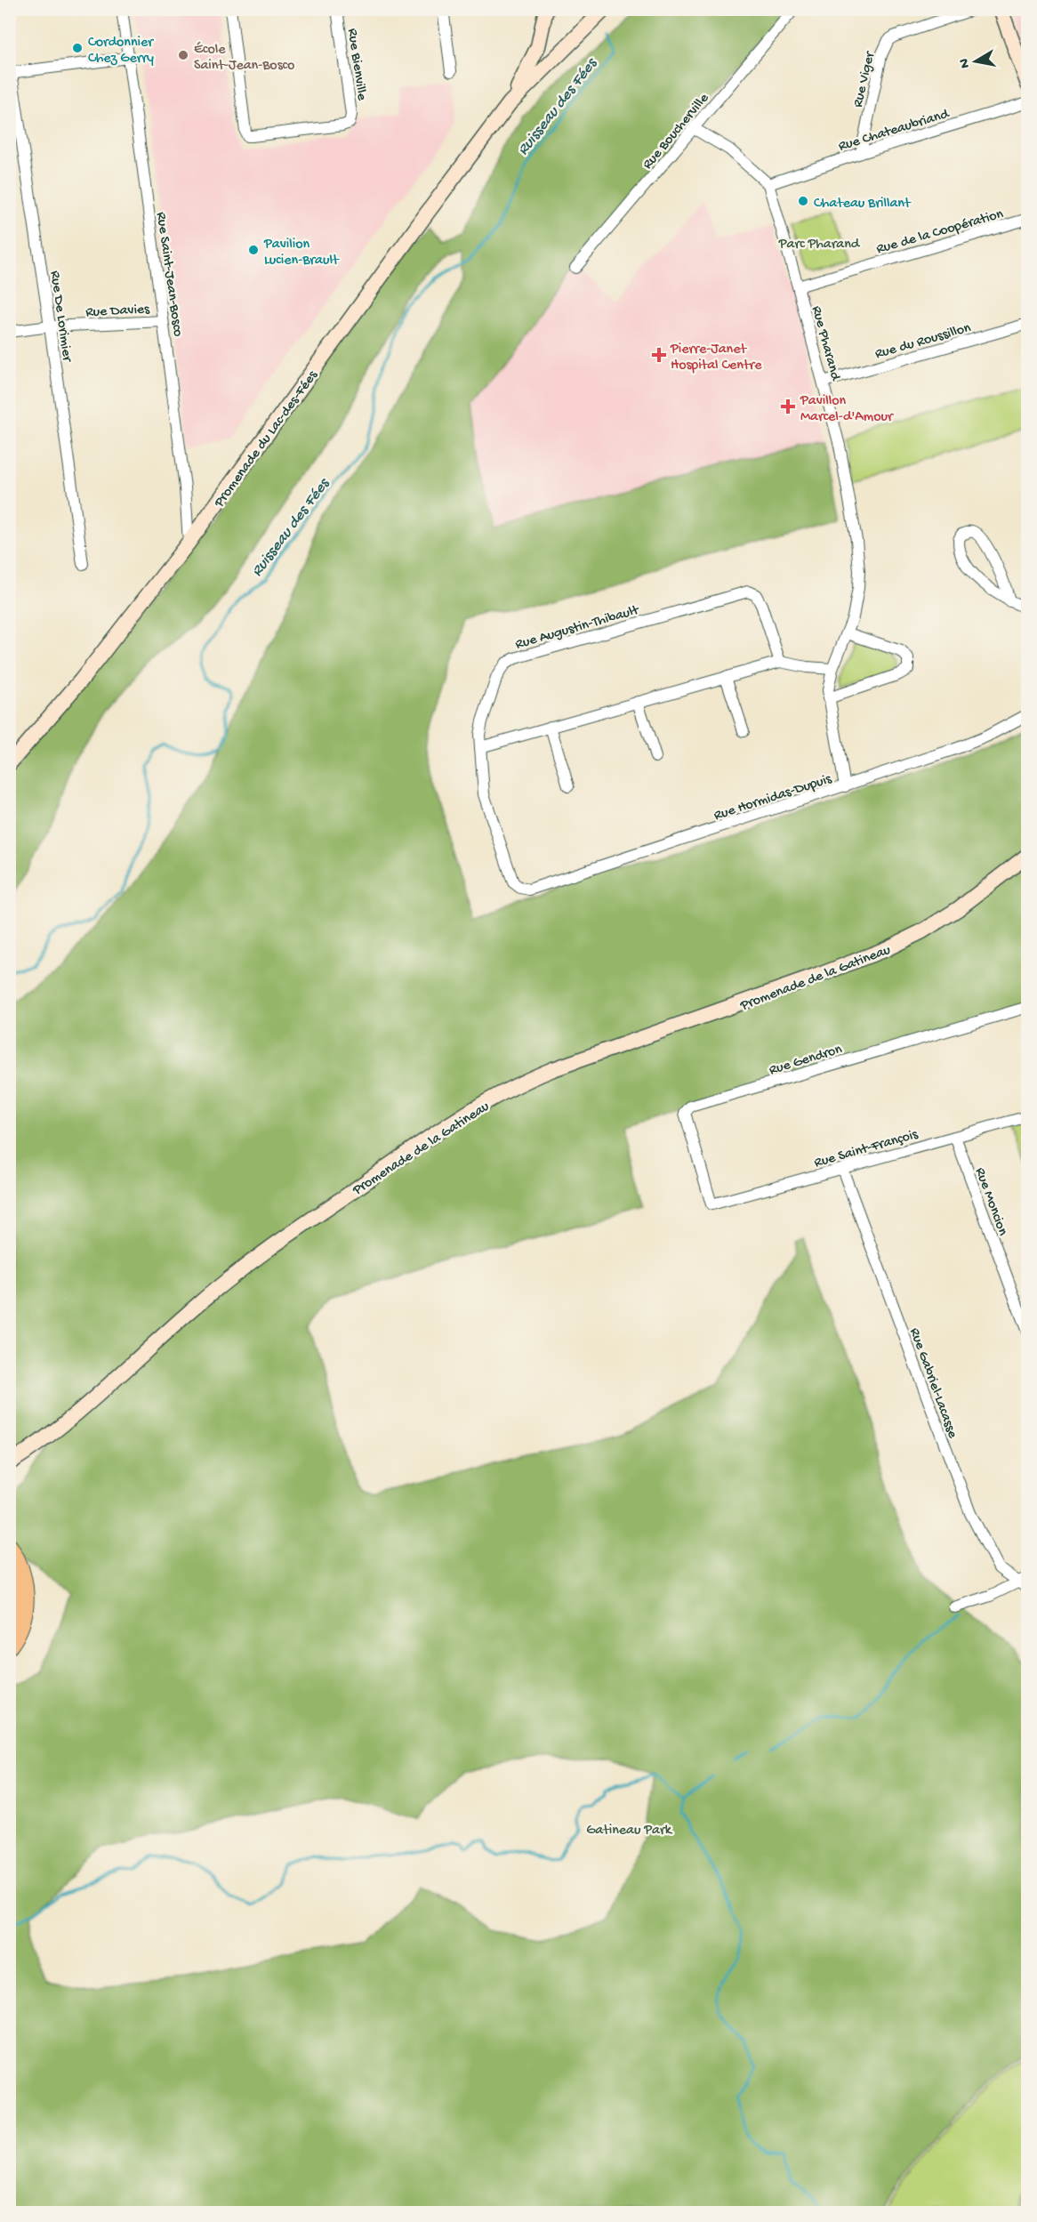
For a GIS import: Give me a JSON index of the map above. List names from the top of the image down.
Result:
{
  "streets": {
    "street": [
      "Rue Bienville",
      "Rue Viger",
      "Rue Chateaubriand",
      "Rue Boucherville",
      "Rue de la Coopération",
      "Rue Saint-Jean-Bosco",
      "Rue Davies",
      "Rue De Lorimier",
      "Rue du Roussillon",
      "Rue Pharand",
      "Promenade du Lac-des-Fées",
      "Rue Augustin-Thibault",
      "Rue Hormidas-Dupuis",
      "Promenade de la Gatineau",
      "Rue Gendron",
      "Rue Saint-François",
      "Rue Moncion",
      "Rue Gabriel-Lacasse"
    ]
  },
  "crossings": [
    ["Rue Viger", "Rue Chateaubriand"],
    ["Rue Chateaubriand", "Rue Pharand"],
    ["Rue de la Coopération", "Rue Pharand"],
    ["Rue Saint-Jean-Bosco", "Rue Davies"],
    ["Rue Saint-Jean-Bosco", "Promenade du Lac-des-Fées"],
    ["Rue Davies", "Rue De Lorimier"],
    ["Rue du Roussillon", "Rue Pharand"],
    ["Rue Pharand", "Rue Hormidas-Dupuis"],
    ["Rue Augustin-Thibault", "Rue Hormidas-Dupuis"],
    ["Rue Gendron", "Rue Saint-François"],
    ["Rue Saint-François", "Rue Moncion"],
    ["Rue Saint-François", "Rue Gabriel-Lacasse"]
  ],
  "water": ["Ruisseau des Fées"],
  "parks": ["Parc Pharand", "Gatineau Park"],
  "places": {
    "other": [
      "Cordonnier Chez Gerry",
      "École Saint-Jean-Bosco",
      "Chateau Brillant",
      "Pavilion Lucien-Brault"
    ],
    "health": ["Pierre-Janet Hospital Centre", "Pavillon Marcel-d'Amour"]
  },
  "north": "left"
}
